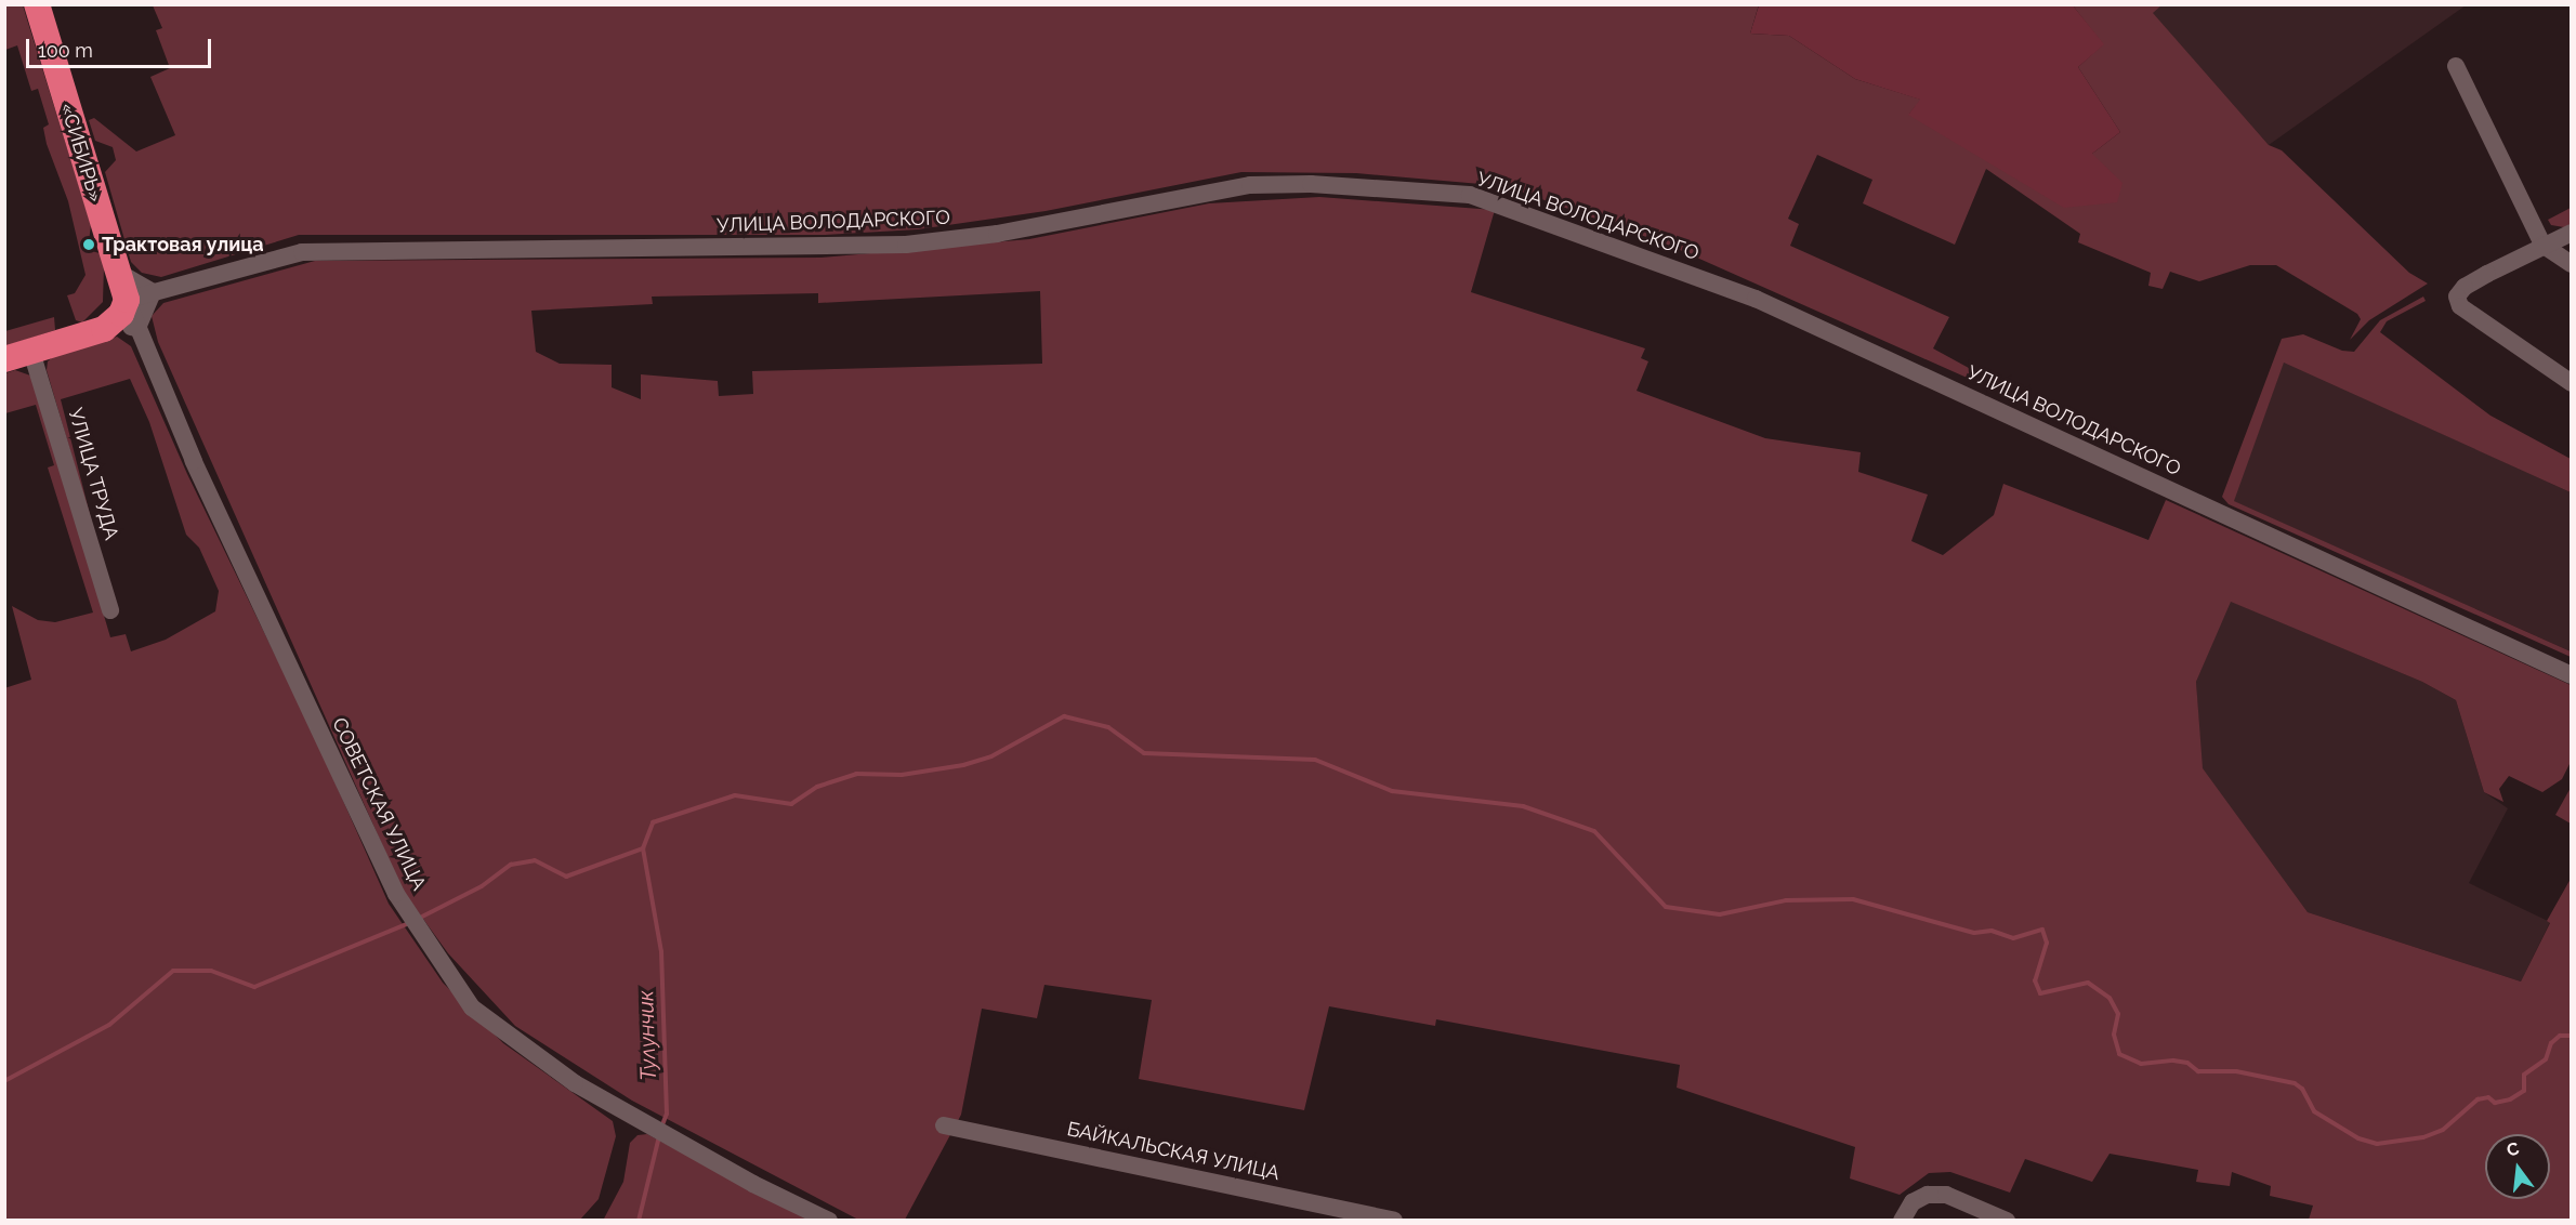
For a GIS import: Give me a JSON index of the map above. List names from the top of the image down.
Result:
{
  "streets": {
    "highway": ["«СИБИРЬ»"],
    "street": [
      "УЛИЦА ВОЛОДАРСКОГО",
      "УЛИЦА ТРУДА",
      "СОВЕТСКАЯ УЛИЦА",
      "БАЙКАЛЬСКАЯ УЛИЦА"
    ]
  },
  "crossings": [
    ["«СИБИРЬ»", "УЛИЦА ВОЛОДАРСКОГО"],
    ["«СИБИРЬ»", "СОВЕТСКАЯ УЛИЦА"],
    ["УЛИЦА ВОЛОДАРСКОГО", "СОВЕТСКАЯ УЛИЦА"]
  ],
  "water": ["Тулунчик"],
  "places": ["Трактовая улица"],
  "scale_bar": "100 m",
  "north": "top"
}
